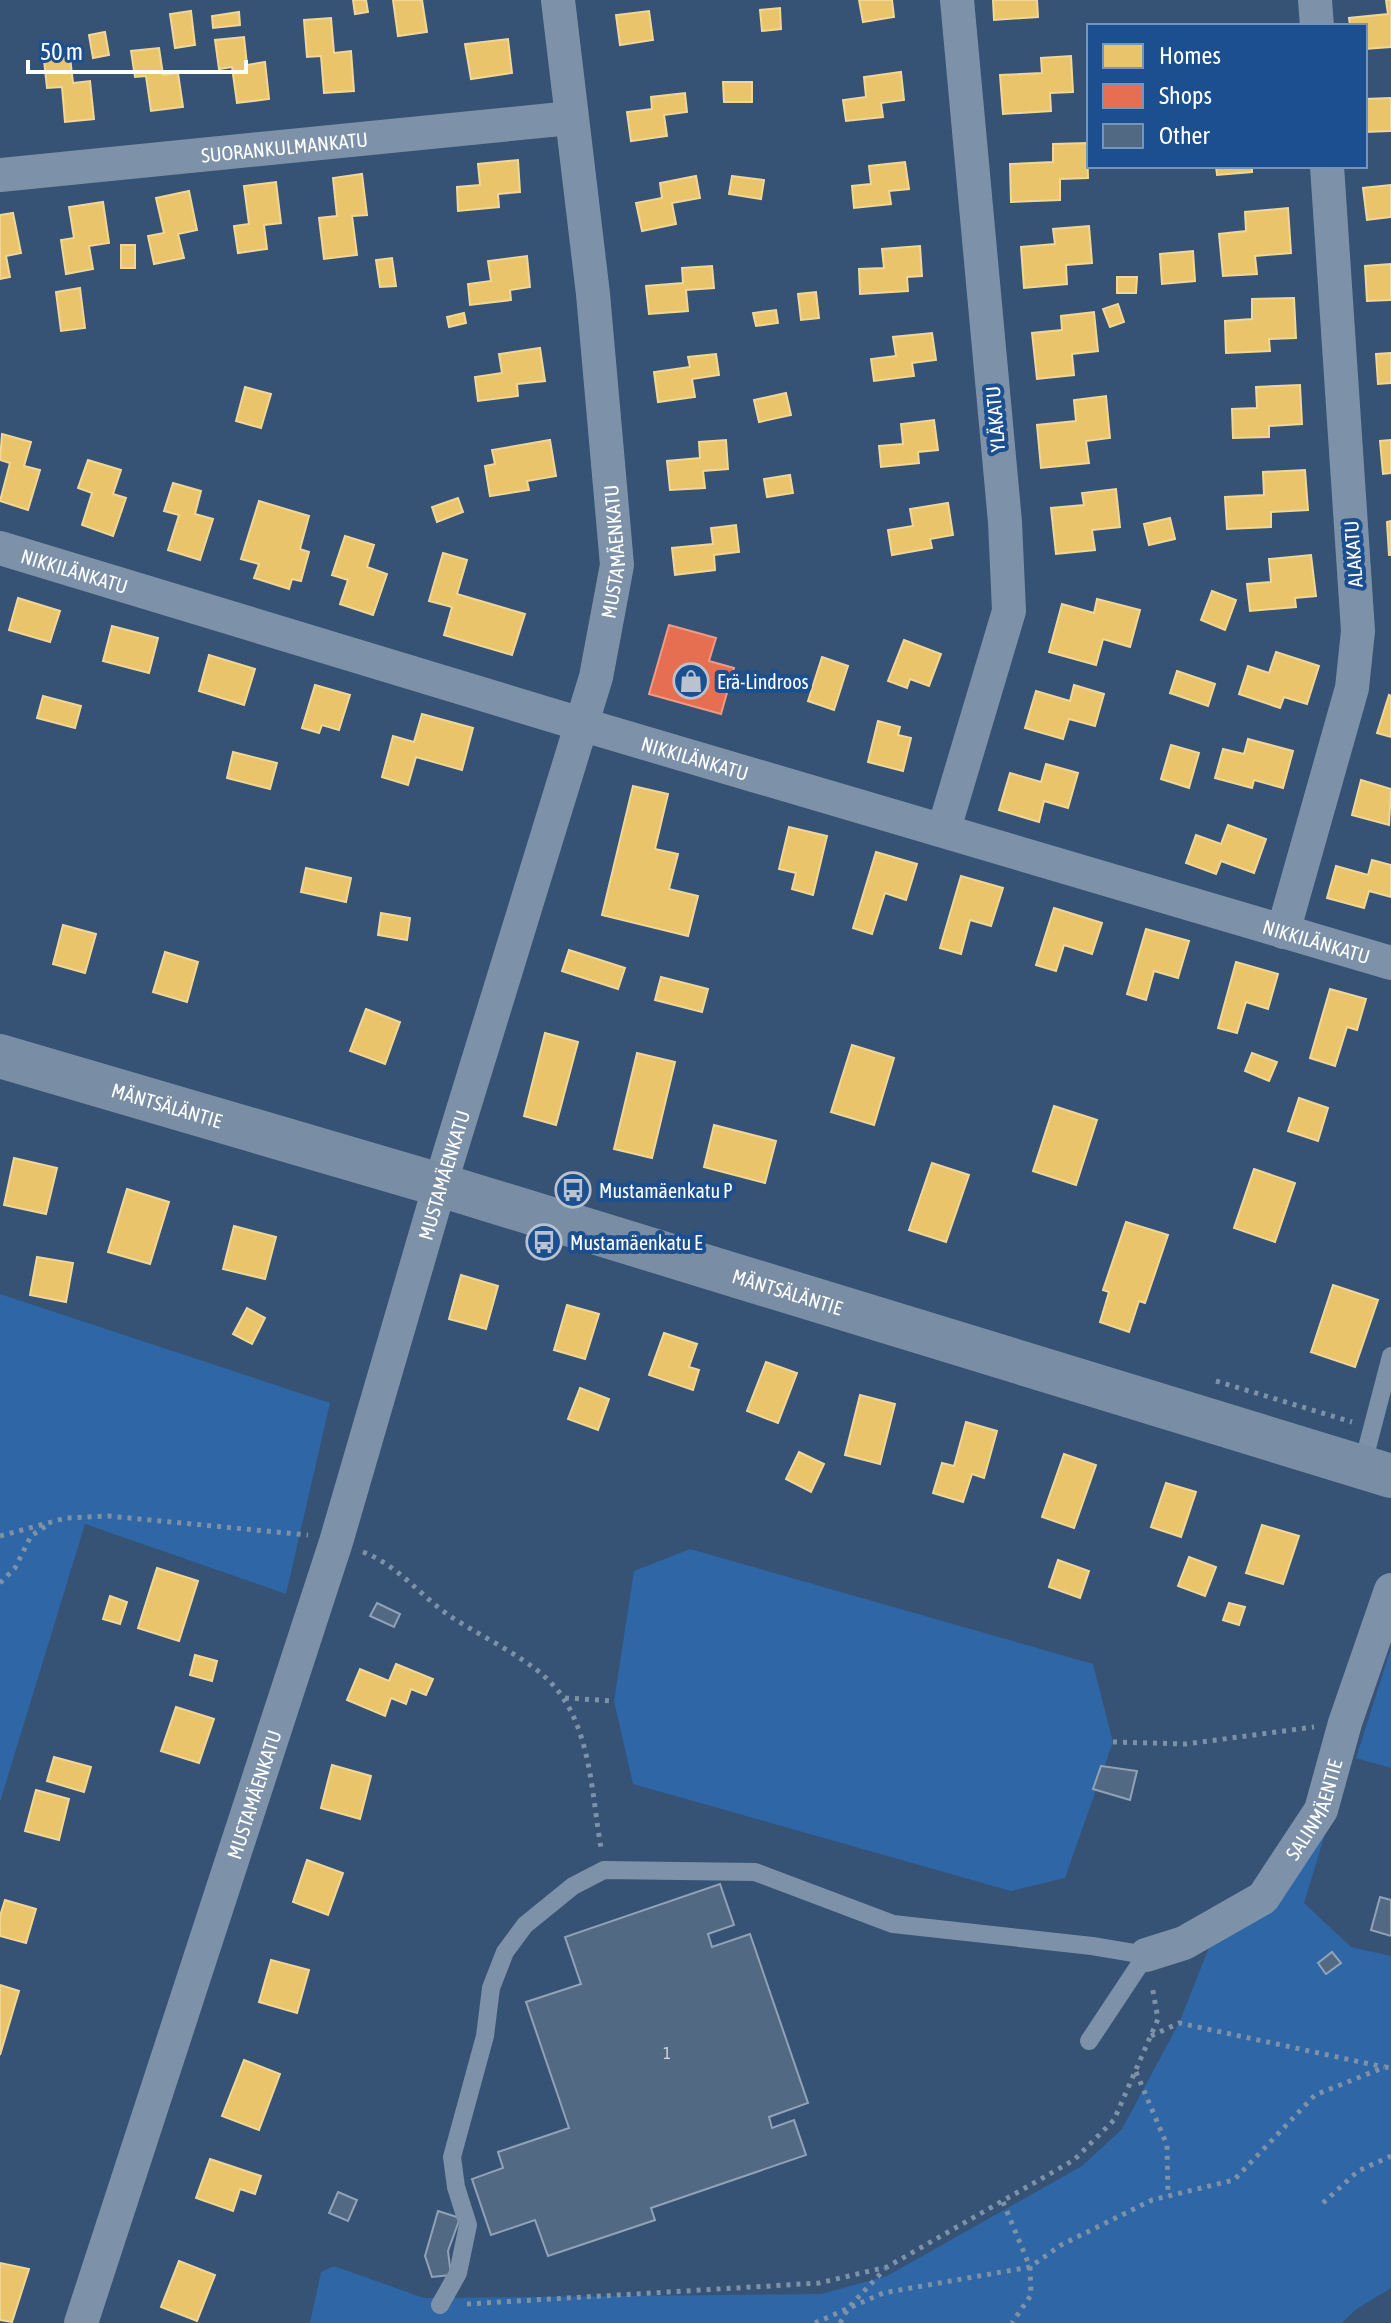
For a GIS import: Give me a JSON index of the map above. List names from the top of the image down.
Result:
{
  "streets": {
    "street": [
      "SUORANKULMANKATU",
      "YLÄKATU",
      "MUSTAMÄENKATU",
      "ALAKATU",
      "NIKKILÄNKATU",
      "MÄNTSÄLÄNTIE",
      "SALINMÄENTIE"
    ]
  },
  "crossings": [
    ["SUORANKULMANKATU", "MUSTAMÄENKATU"],
    ["YLÄKATU", "NIKKILÄNKATU"],
    ["MUSTAMÄENKATU", "NIKKILÄNKATU"],
    ["MUSTAMÄENKATU", "MÄNTSÄLÄNTIE"],
    ["ALAKATU", "NIKKILÄNKATU"]
  ],
  "places": {
    "shop": ["Erä-Lindroos"],
    "bus stop": ["Mustamäenkatu P", "Mustamäenkatu E"]
  },
  "house_numbers": ["1"],
  "legend": ["Homes", "Shops", "Other"],
  "scale_bar": "50 m"
}
